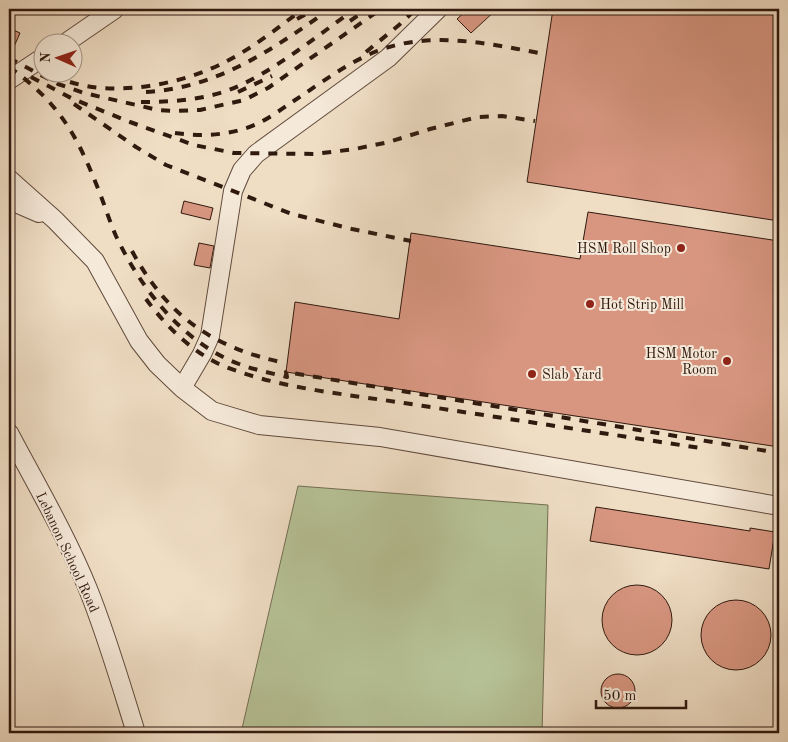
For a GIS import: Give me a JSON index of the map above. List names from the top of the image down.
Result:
{
  "streets": {
    "street": ["Lebanon School Road"]
  },
  "places": [
    "HSM Roll Shop",
    "Hot Strip Mill",
    "HSM Motor Room",
    "Slab Yard"
  ],
  "scale_bar": "50 m",
  "north": "left"
}
